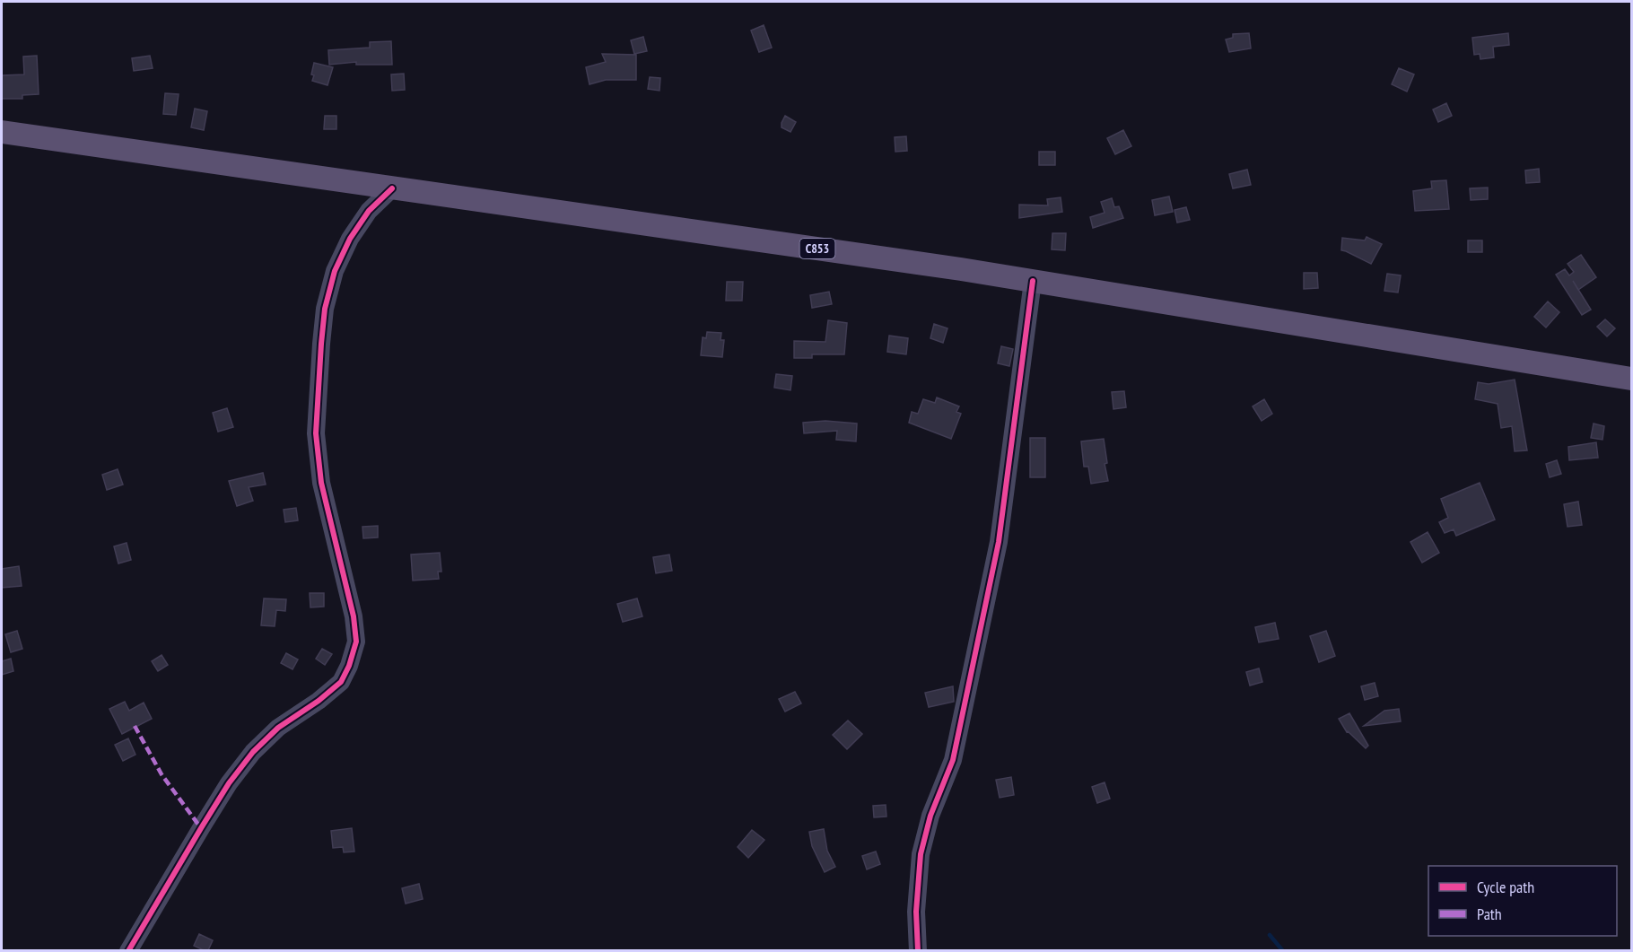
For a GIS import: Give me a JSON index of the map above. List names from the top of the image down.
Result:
{
  "streets": {
    "main road": ["C853"]
  },
  "legend": ["Cycle path", "Path"]
}
